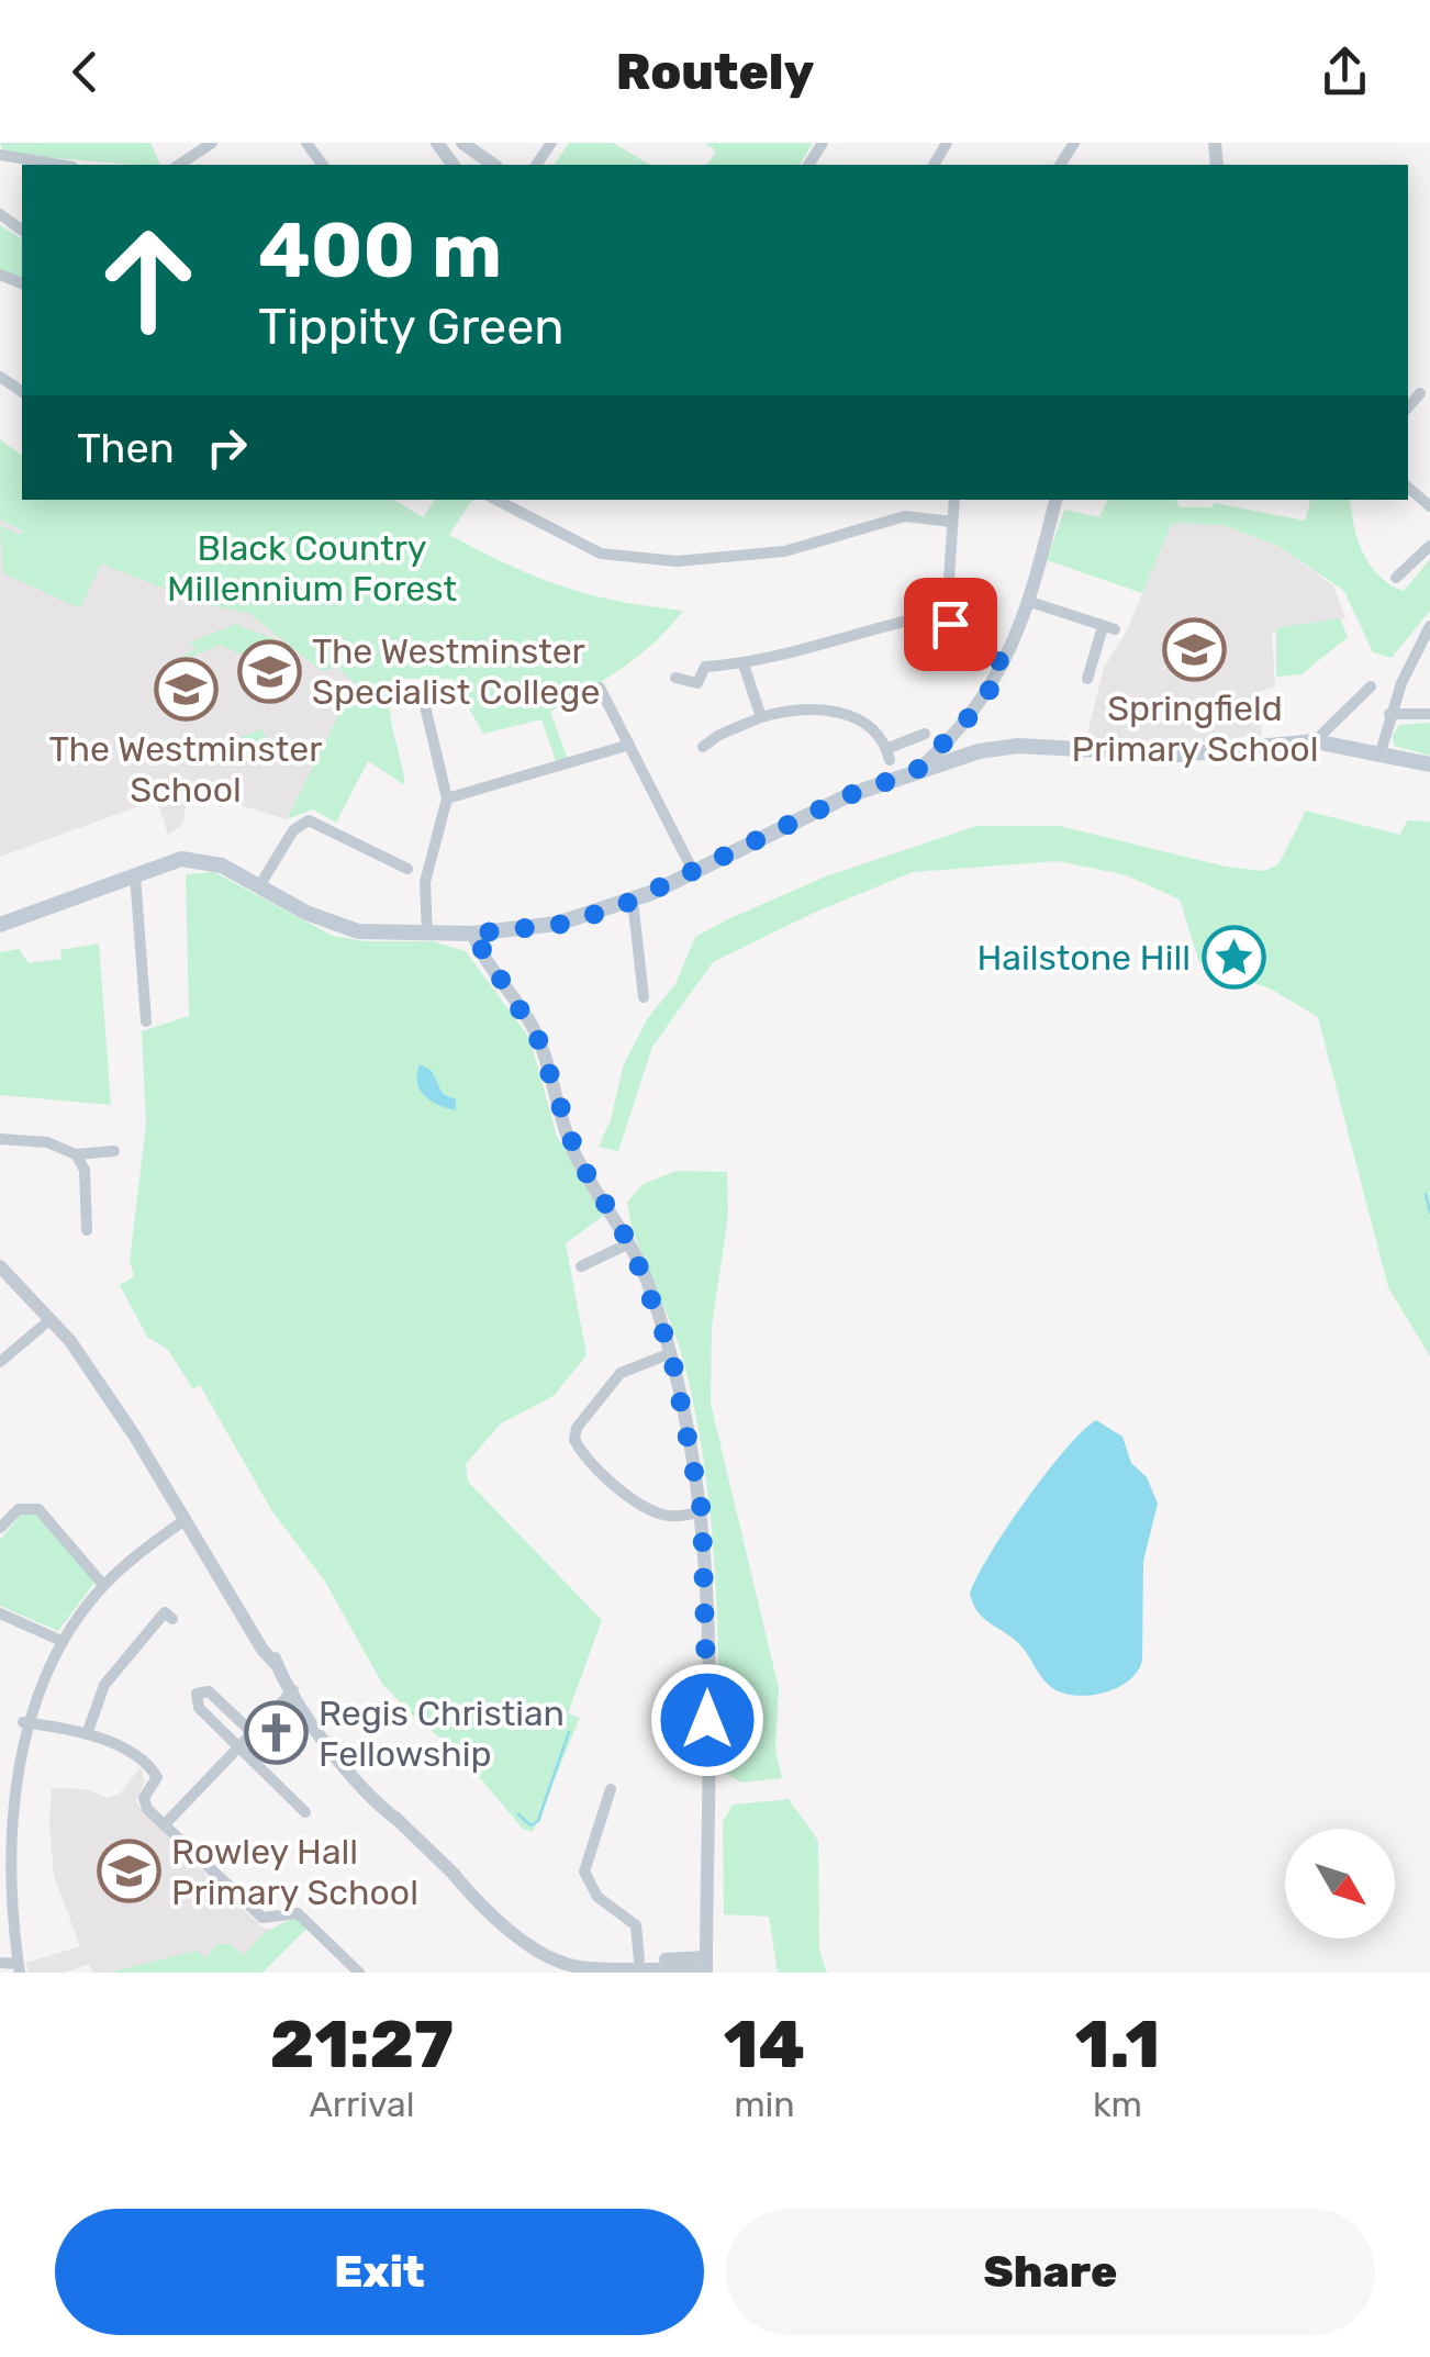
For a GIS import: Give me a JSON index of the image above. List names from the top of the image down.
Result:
{
  "parks": ["Black Country Millennium Forest"],
  "places": {
    "school or university": [
      "Springfield Primary School",
      "The Westminster Specialist College",
      "The Westminster School",
      "Rowley Hall Primary School"
    ],
    "place": ["Hailstone Hill"],
    "church": ["Regis Christian Fellowship"]
  },
  "north": "bottom right",
  "page": {
    "header": "Routely",
    "turn": ["400 m", "Tippity Green"],
    "then": "Then",
    "eta": [
      "21:27",
      "Arrival",
      "14",
      "min",
      "1.1",
      "km"
    ],
    "buttons": ["Exit", "Share"]
  }
}
